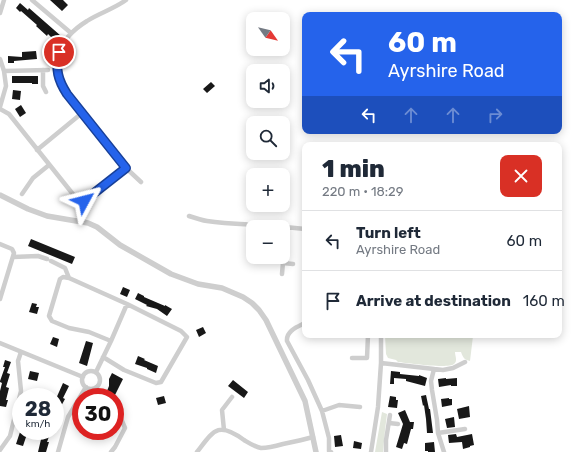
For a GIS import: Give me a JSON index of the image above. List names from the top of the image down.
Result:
{
  "north": "bottom right",
  "page": {
    "map_buttons": ["+", "−"],
    "turn": ["60 m", "Ayrshire Road"],
    "heading": ["1 min", "220 m · 18:29"],
    "list": [
      {
        "name": "Turn left",
        "note": "Ayrshire Road",
        "value": "60 m"
      },
      {
        "name": "Arrive at destination",
        "value": "160 m"
      }
    ],
    "speed": "28 km/h",
    "limit": "30"
  }
}
